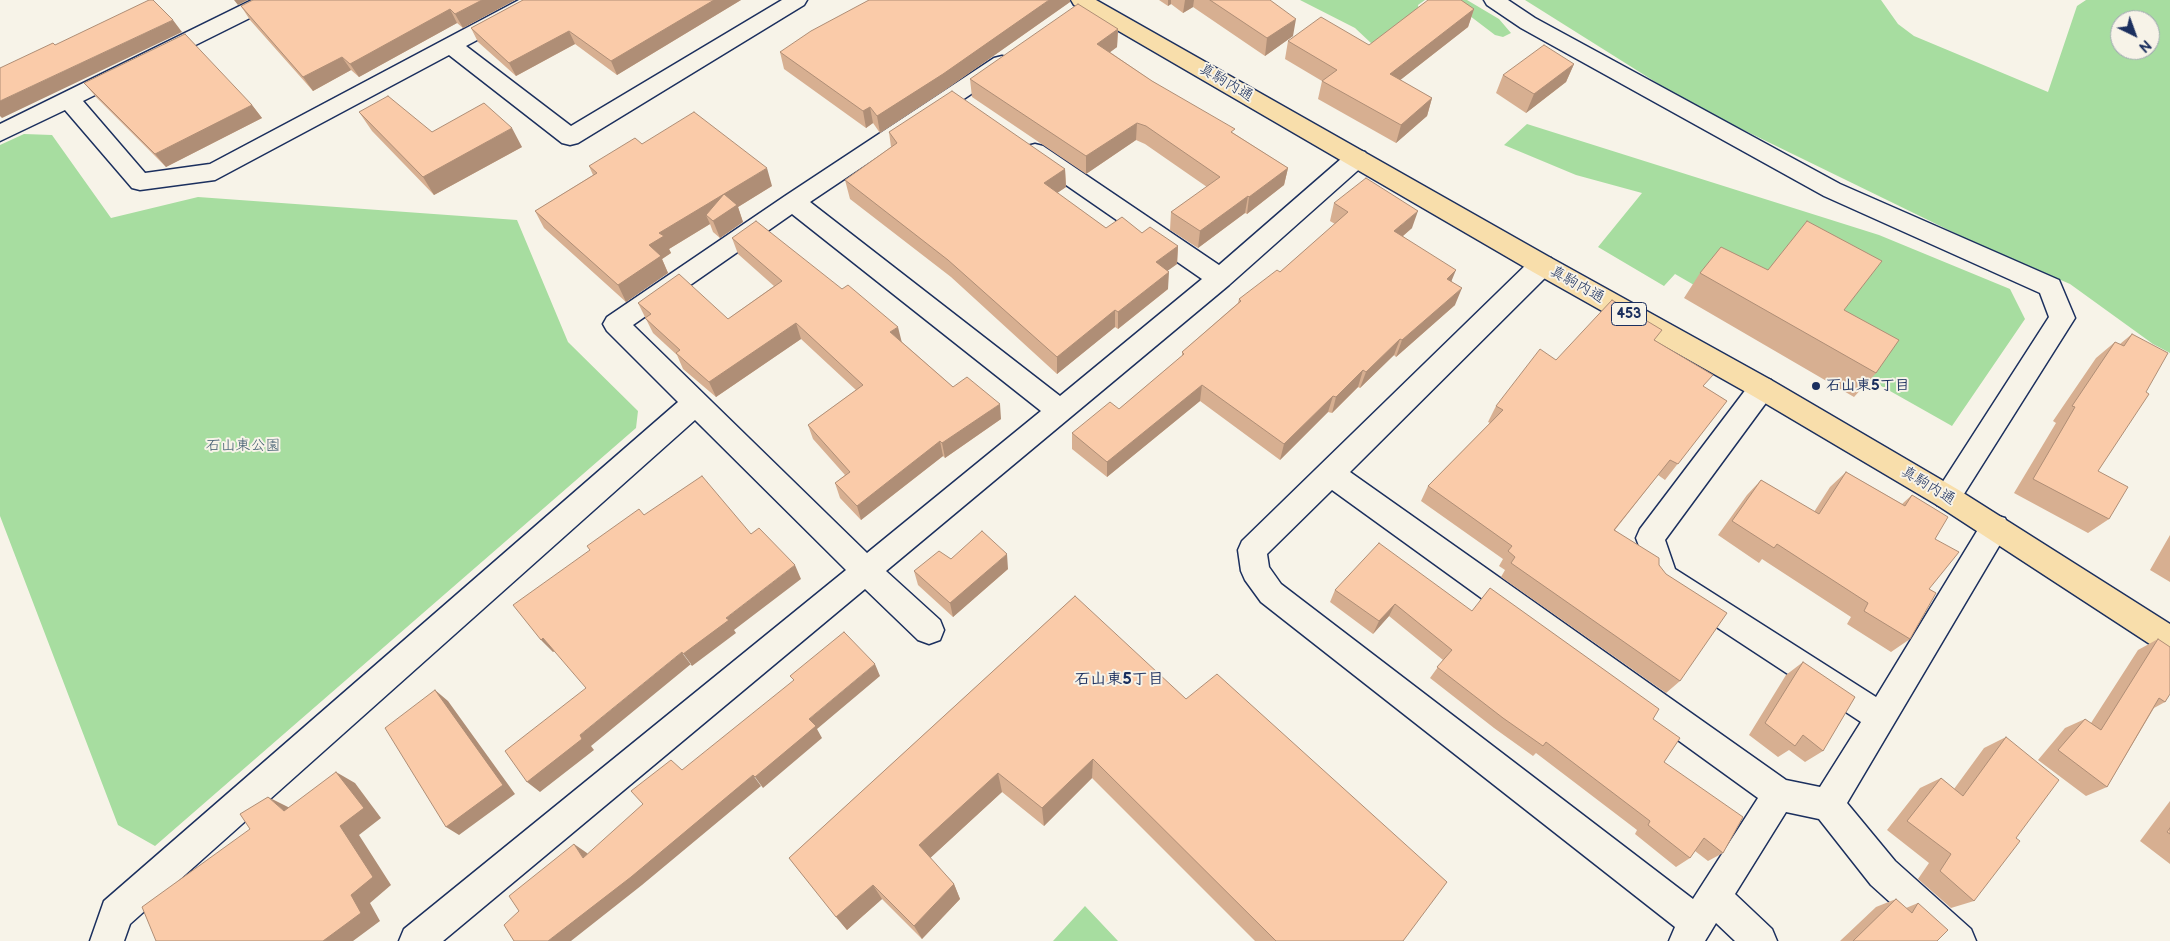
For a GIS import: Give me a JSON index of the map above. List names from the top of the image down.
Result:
{
  "streets": {
    "highway": ["真駒内通", "453"]
  },
  "districts": ["石山東5丁目"],
  "parks": ["石山東公園"],
  "places": ["石山東5丁目"],
  "north": "bottom right"
}
